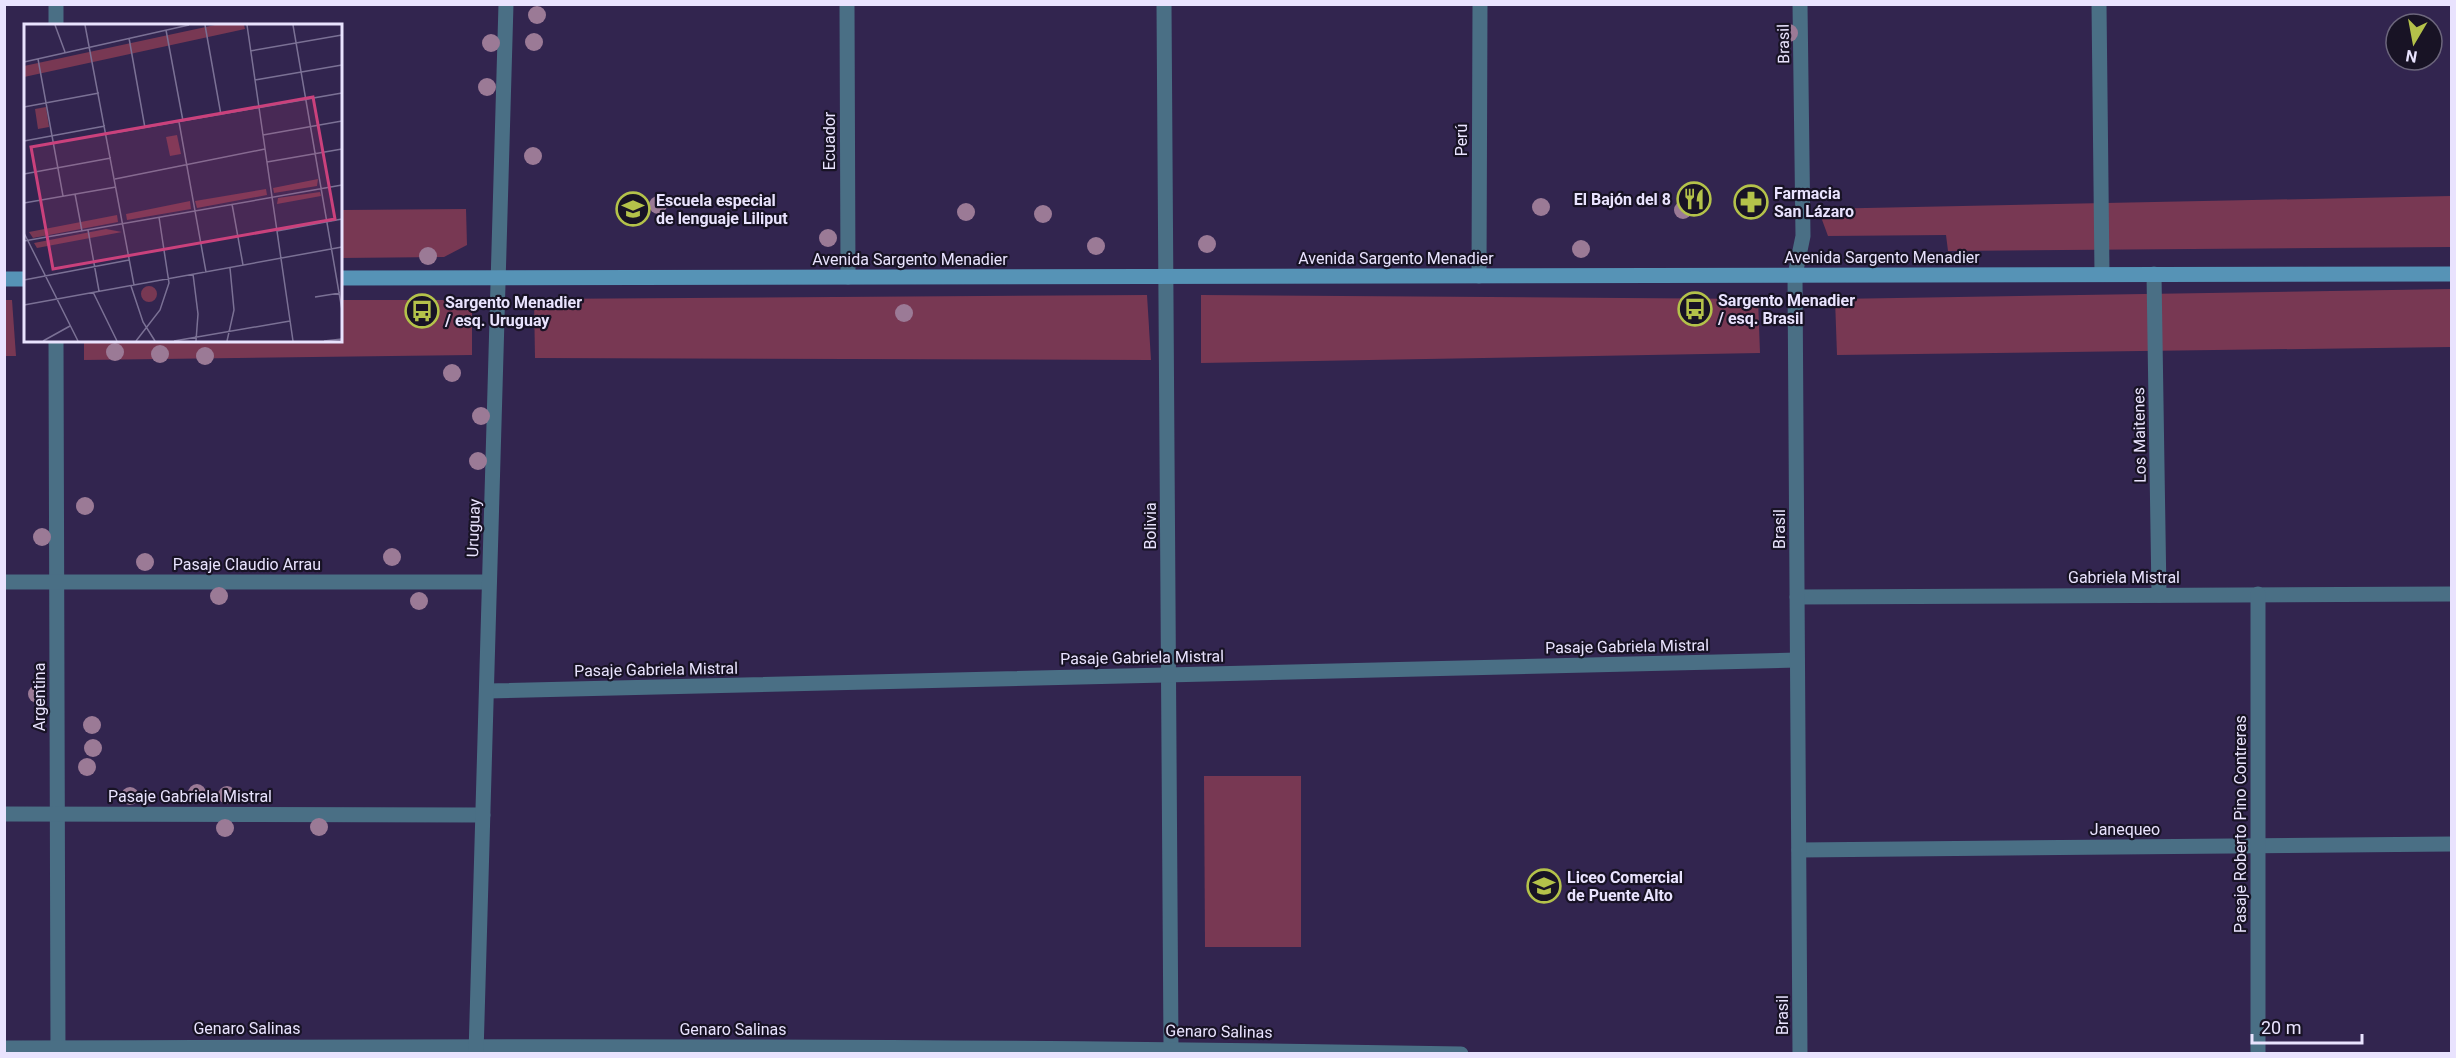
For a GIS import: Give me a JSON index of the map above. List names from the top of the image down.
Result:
{
  "streets": {
    "main road": ["Avenida Sargento Menadier"],
    "street": [
      "Brasil",
      "Perú",
      "Ecuador",
      "Los Maitenes",
      "Bolivia",
      "Uruguay",
      "Pasaje Claudio Arrau",
      "Gabriela Mistral",
      "Pasaje Gabriela Mistral",
      "Argentina",
      "Pasaje Roberto Pino Contreras",
      "Janequeo",
      "Genaro Salinas"
    ]
  },
  "crossings": [
    ["Brasil", "Avenida Sargento Menadier"],
    ["Brasil", "Gabriela Mistral"],
    ["Brasil", "Pasaje Gabriela Mistral"],
    ["Brasil", "Janequeo"],
    ["Perú", "Avenida Sargento Menadier"],
    ["Ecuador", "Avenida Sargento Menadier"],
    ["Avenida Sargento Menadier", "Los Maitenes"],
    ["Avenida Sargento Menadier", "Bolivia"],
    ["Avenida Sargento Menadier", "Uruguay"],
    ["Los Maitenes", "Gabriela Mistral"],
    ["Bolivia", "Pasaje Gabriela Mistral"],
    ["Bolivia", "Genaro Salinas"],
    ["Uruguay", "Pasaje Claudio Arrau"],
    ["Uruguay", "Pasaje Gabriela Mistral"],
    ["Uruguay", "Genaro Salinas"],
    ["Pasaje Claudio Arrau", "Argentina"],
    ["Gabriela Mistral", "Pasaje Roberto Pino Contreras"],
    ["Pasaje Gabriela Mistral", "Argentina"],
    ["Argentina", "Genaro Salinas"],
    ["Pasaje Roberto Pino Contreras", "Janequeo"]
  ],
  "places": {
    "restaurant": ["El Bajón del 8"],
    "pharmacy": ["Farmacia San Lázaro"],
    "school or university": ["Escuela especial de lenguaje Liliput", "Liceo Comercial de Puente Alto"],
    "bus stop": ["Sargento Menadier / esq. Brasil", "Sargento Menadier / esq. Uruguay"]
  },
  "scale_bar": "20 m",
  "north": "bottom"
}
